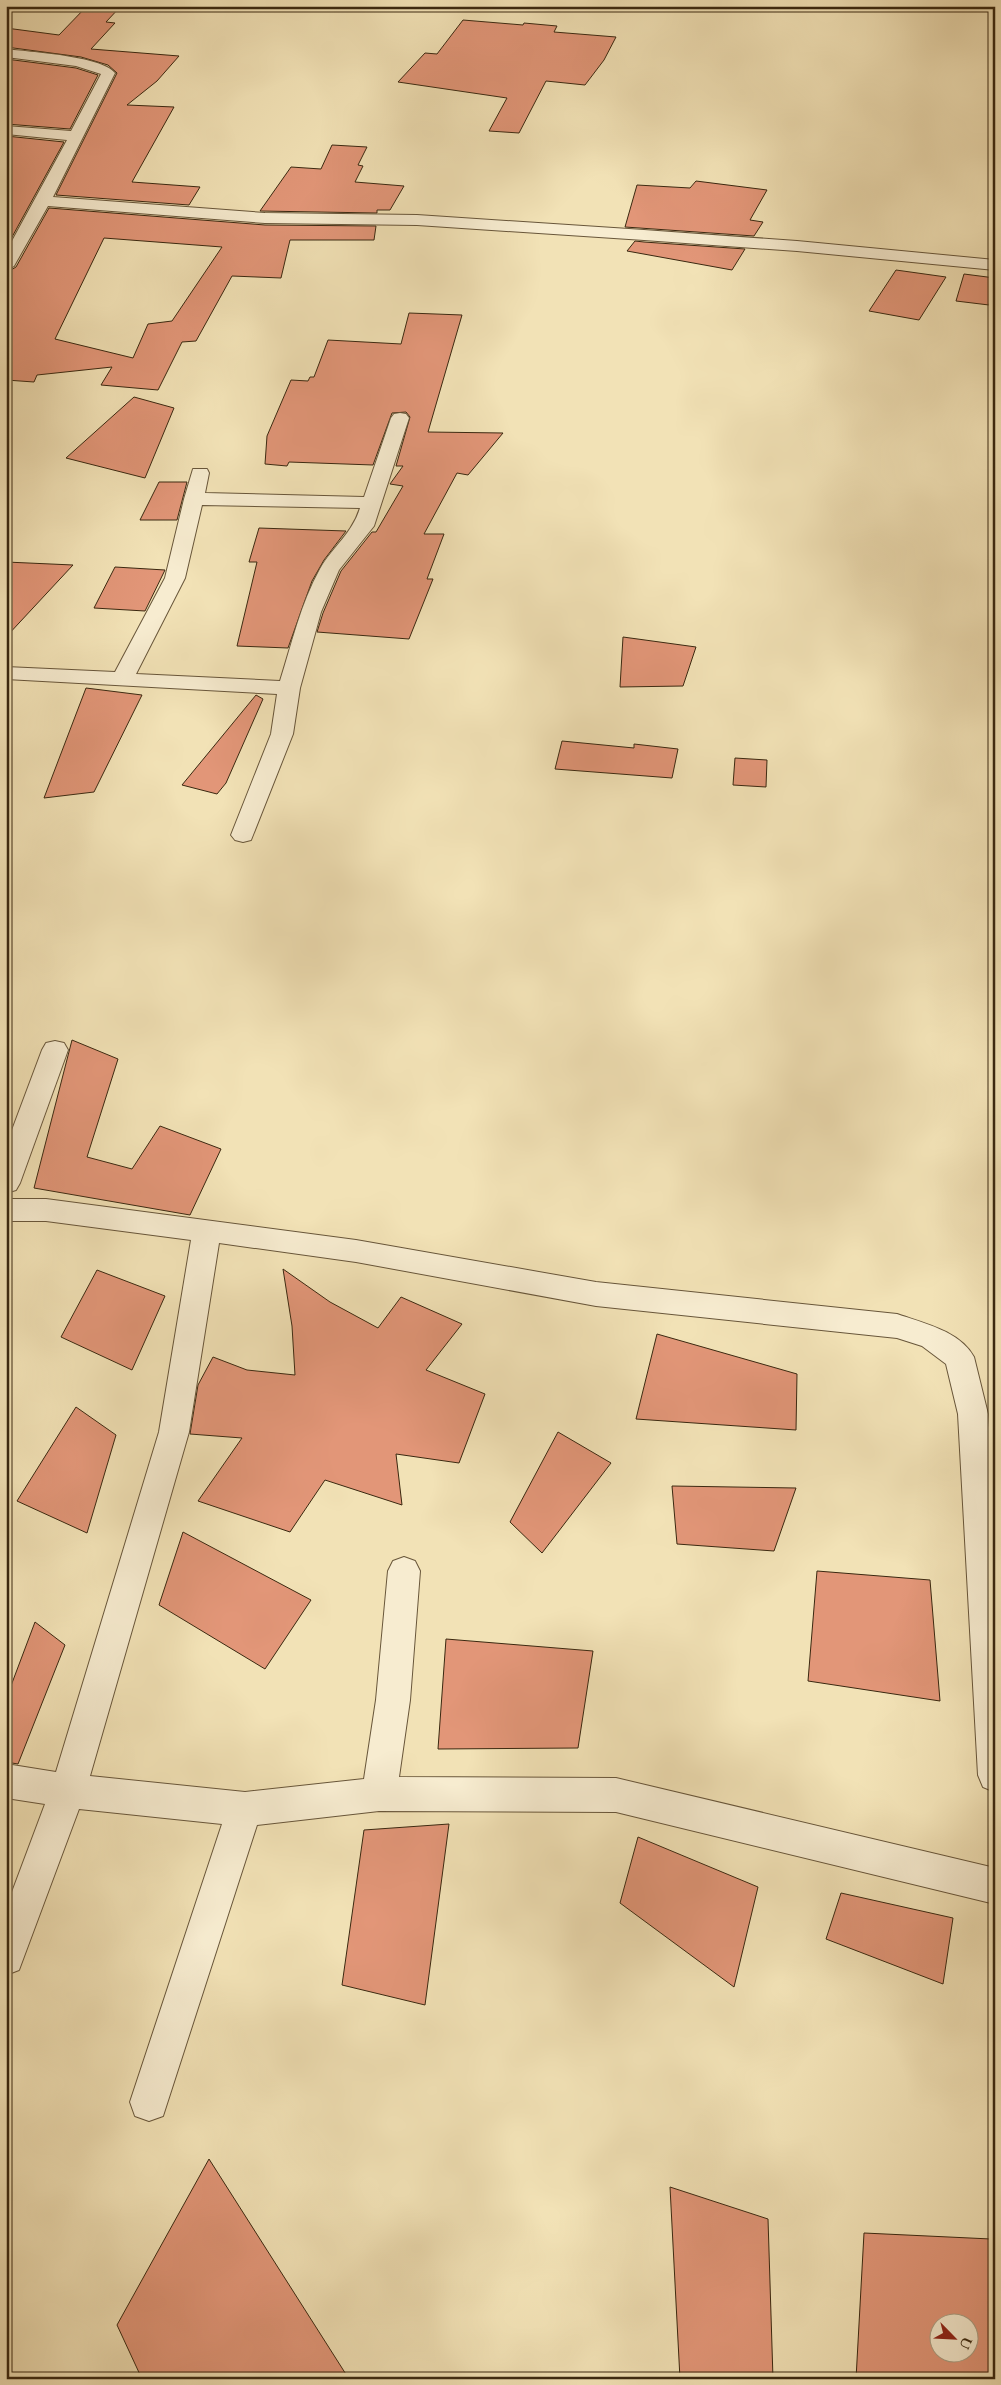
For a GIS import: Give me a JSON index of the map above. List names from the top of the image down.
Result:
{
  "north": "bottom right"
}
